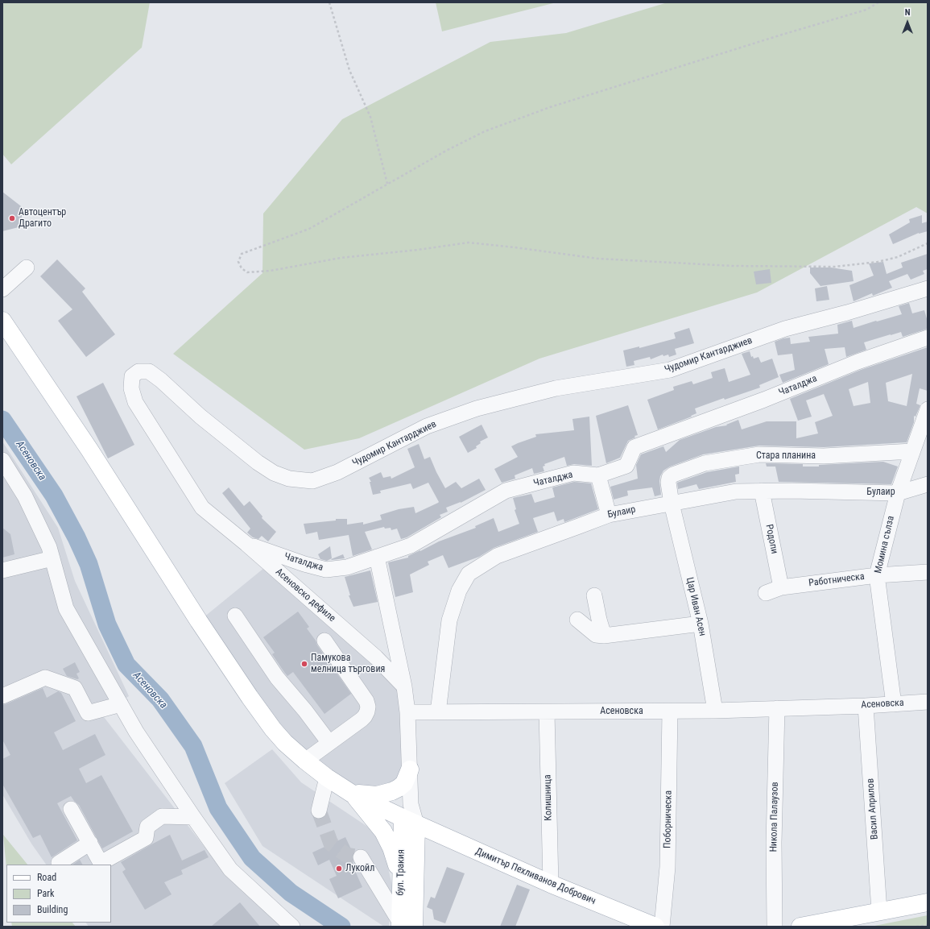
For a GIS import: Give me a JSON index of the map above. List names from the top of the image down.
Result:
{
  "streets": {
    "main road": ["бул. Тракия", "Димитър Пехливанов Добрович"],
    "street": [
      "Чудомир Кантарджиев",
      "Чаталджа",
      "Стара планина",
      "Булаир",
      "Родопи",
      "Момина сълза",
      "Работническа",
      "Асеновско дефиле",
      "Цар Иван Асен",
      "Асеновска",
      "Колишница",
      "Васил Априлов",
      "Никола Палаузов",
      "Поборническа"
    ]
  },
  "crossings": [
    ["Чудомир Кантарджиев", "Асеновско дефиле"],
    ["Чаталджа", "Асеновско дефиле"],
    ["Стара планина", "Булаир"],
    ["Стара планина", "Момина сълза"],
    ["Стара планина", "Цар Иван Асен"],
    ["Булаир", "Родопи"],
    ["Булаир", "Момина сълза"],
    ["Булаир", "Цар Иван Асен"],
    ["Булаир", "Асеновска"],
    ["Родопи", "Работническа"],
    ["Момина сълза", "Работническа"],
    ["Момина сълза", "Асеновска"],
    ["Цар Иван Асен", "Асеновска"],
    ["Асеновска", "Колишница"],
    ["Асеновска", "Васил Априлов"],
    ["Асеновска", "Никола Палаузов"],
    ["Асеновска", "Поборническа"],
    ["Колишница", "Димитър Пехливанов Добрович"],
    ["бул. Тракия", "Димитър Пехливанов Добрович"]
  ],
  "water": ["Асеновска"],
  "places": ["Автоцентър Драгито", "Памукова мелница търговия", "Лукойл"],
  "legend": ["Road", "Park", "Building"],
  "north": "top"
}
